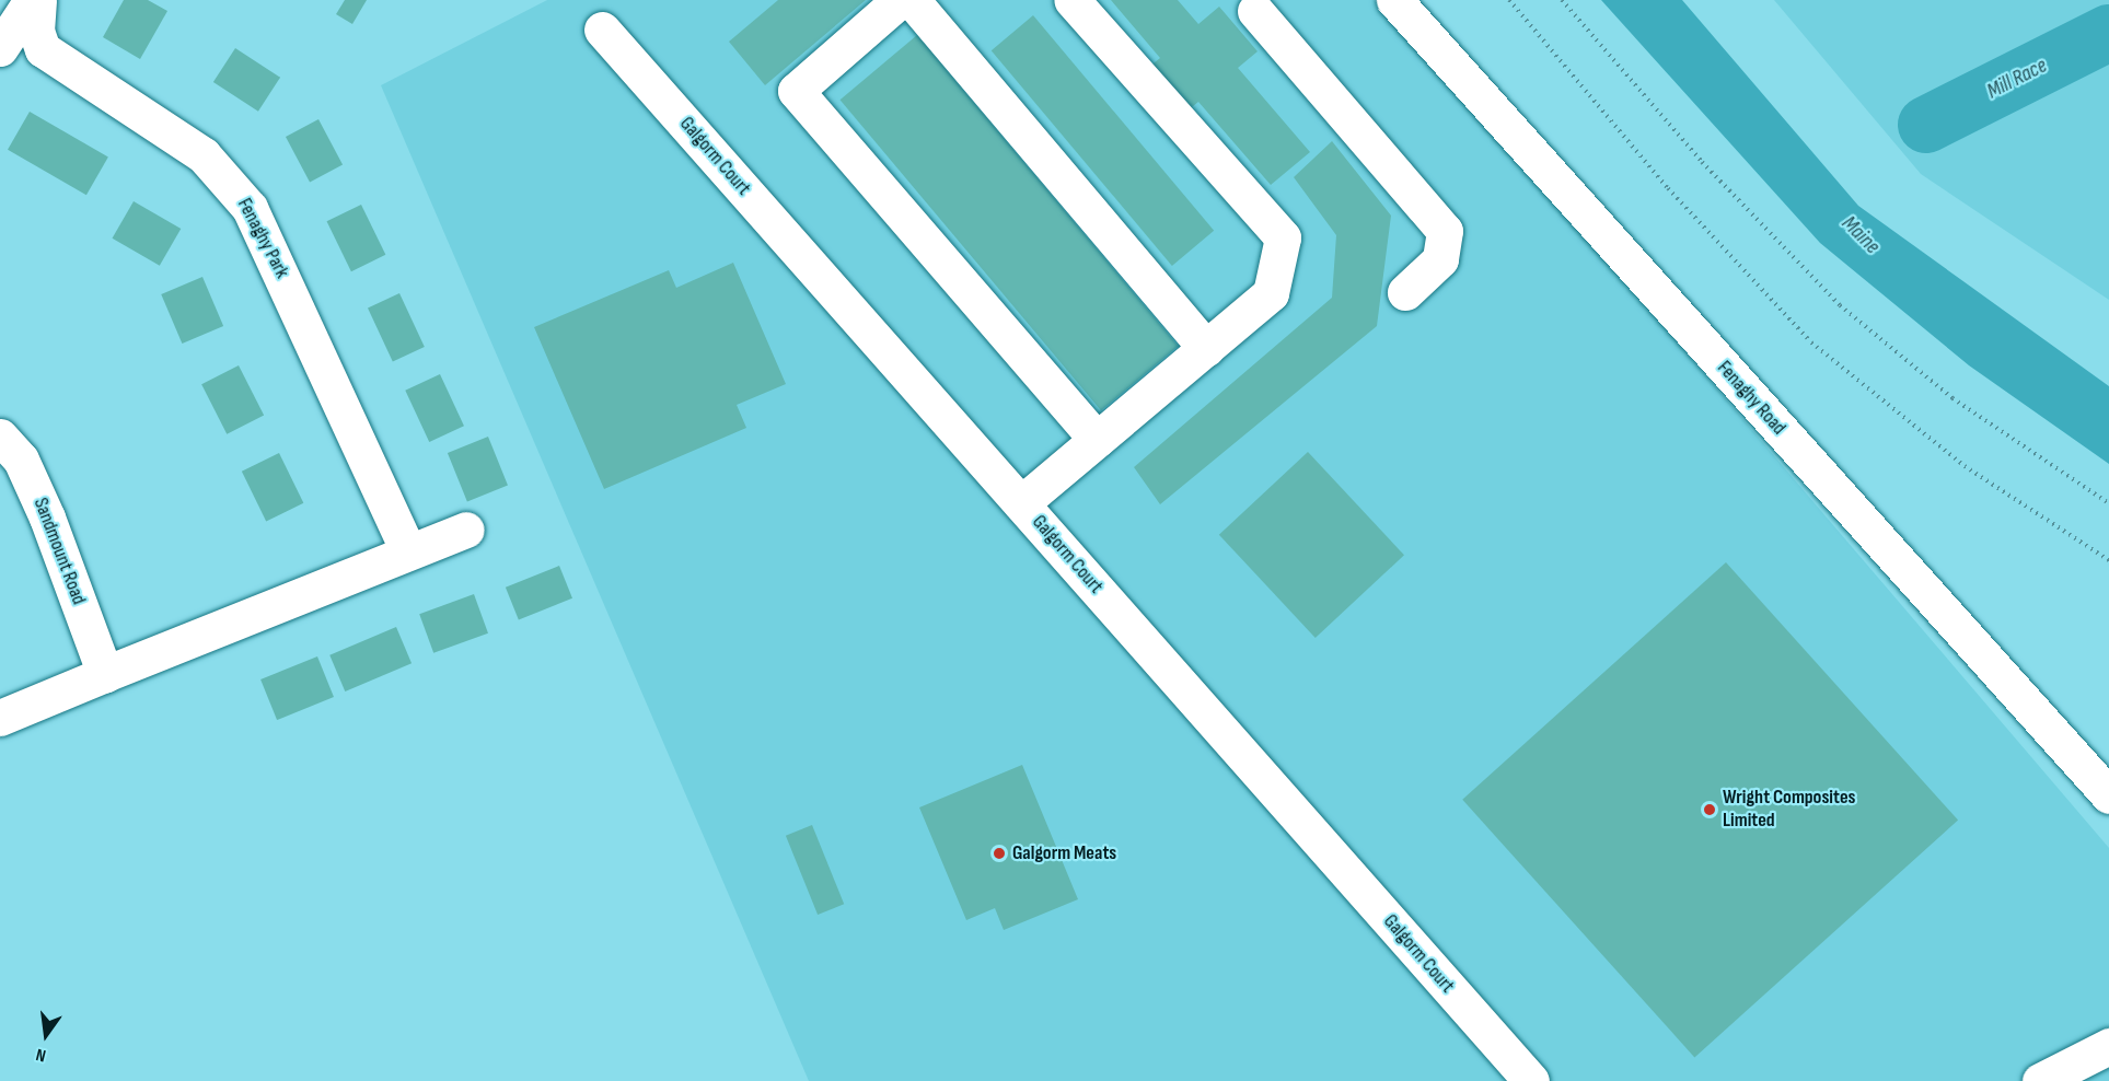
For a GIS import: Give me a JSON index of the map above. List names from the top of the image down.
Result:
{
  "streets": {
    "street": [
      "Galgorm Court",
      "Fenaghy Park",
      "Fenaghy Road",
      "Sandmount Road"
    ]
  },
  "water": ["Mill Race", "Maine"],
  "places": ["Wright Composites Limited", "Galgorm Meats"],
  "north": "bottom"
}
